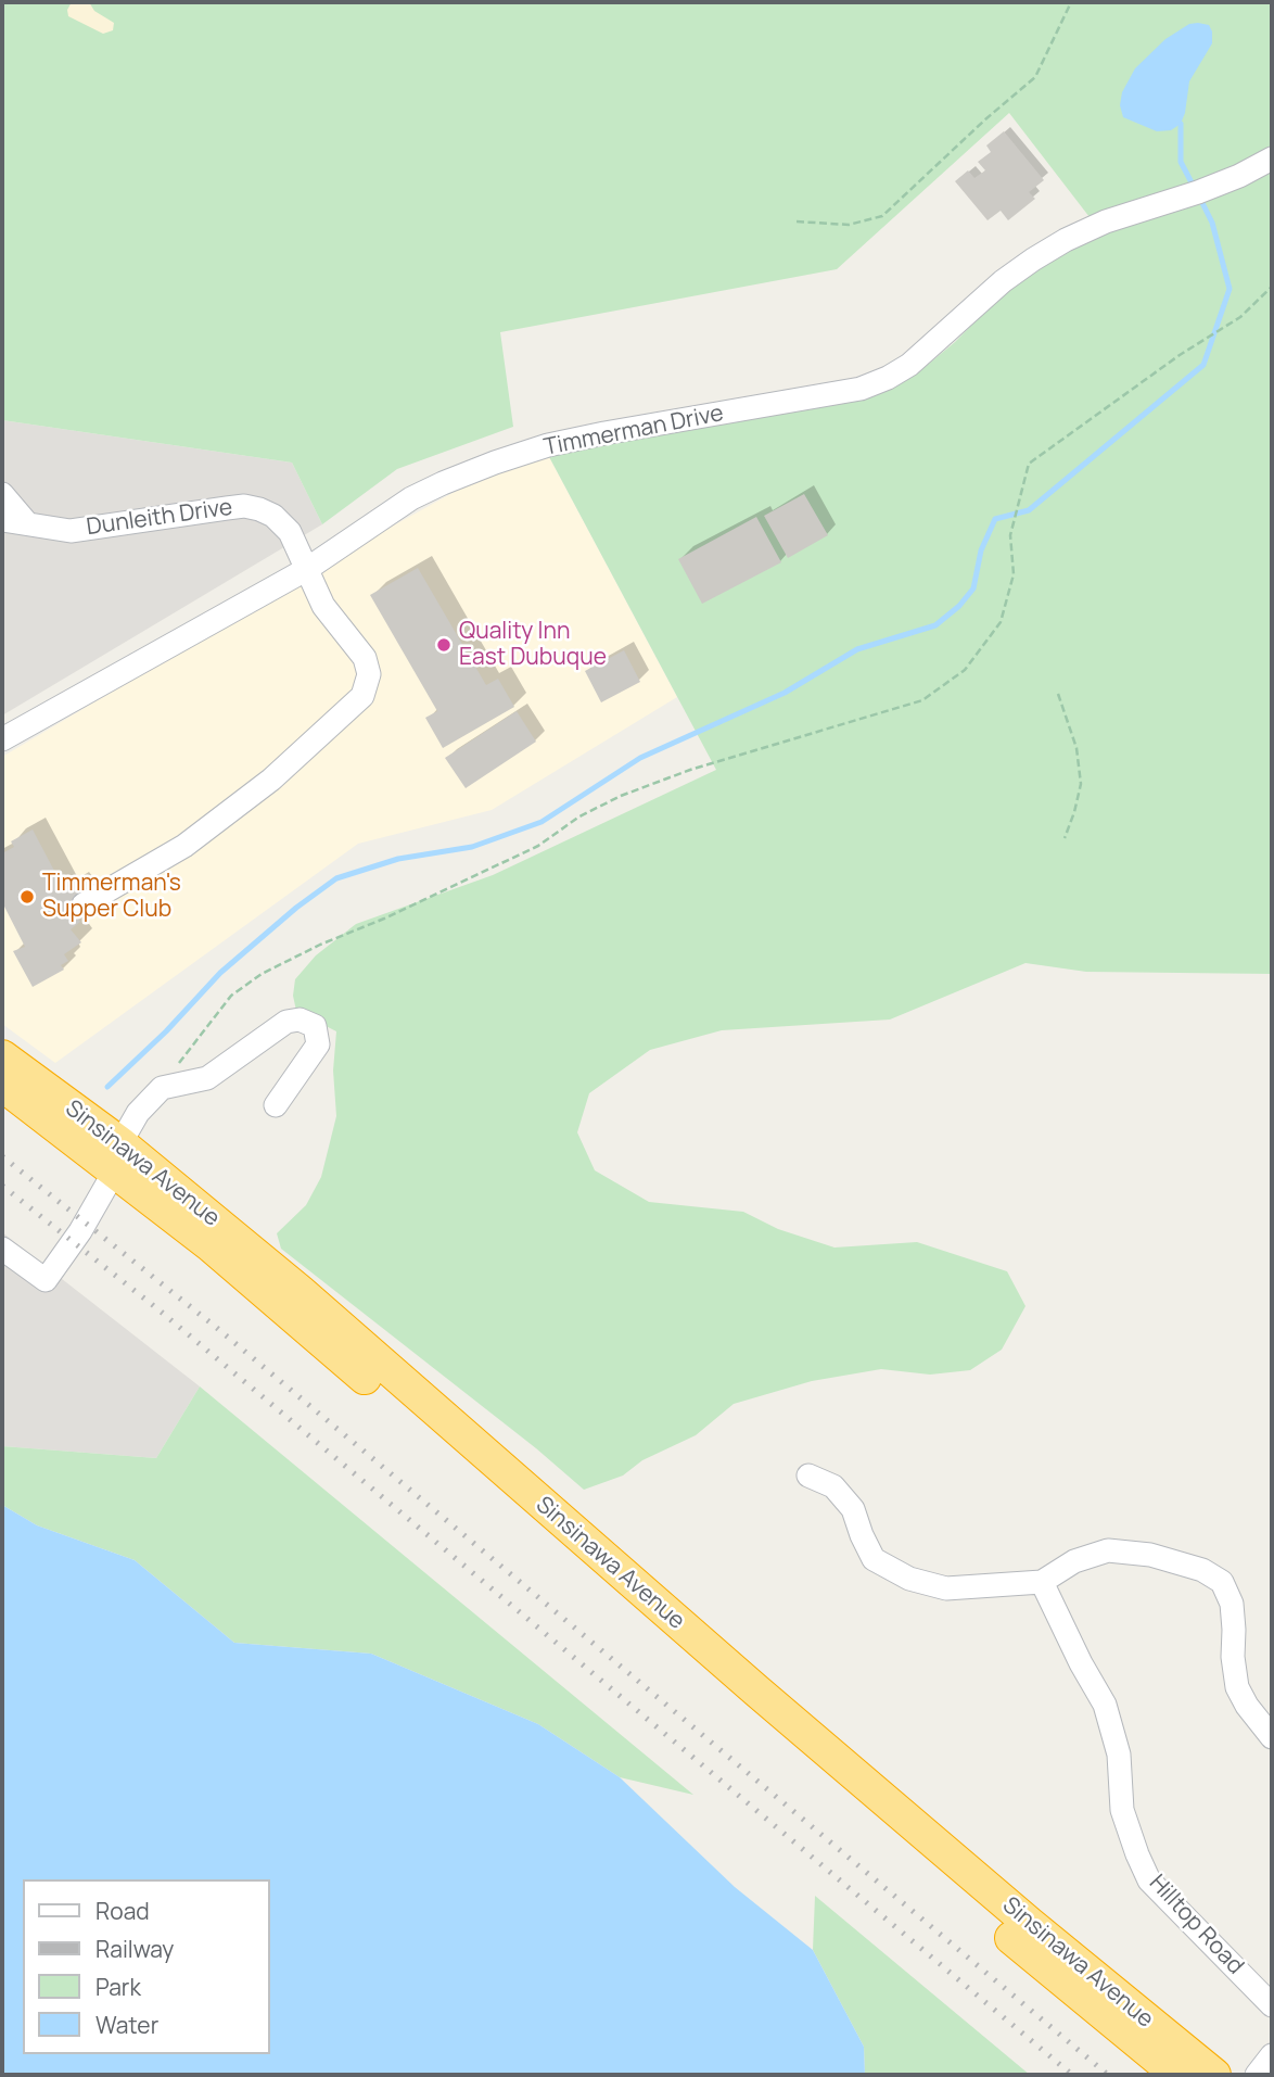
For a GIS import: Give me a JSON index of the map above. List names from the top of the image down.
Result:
{
  "streets": {
    "highway": ["Sinsinawa Avenue"],
    "street": ["Timmerman Drive", "Dunleith Drive", "Hilltop Road"]
  },
  "crossings": [
    ["Timmerman Drive", "Dunleith Drive"]
  ],
  "places": ["Quality Inn East Dubuque", "Timmerman's Supper Club"],
  "legend": [
    "Road",
    "Railway",
    "Park",
    "Water"
  ]
}
